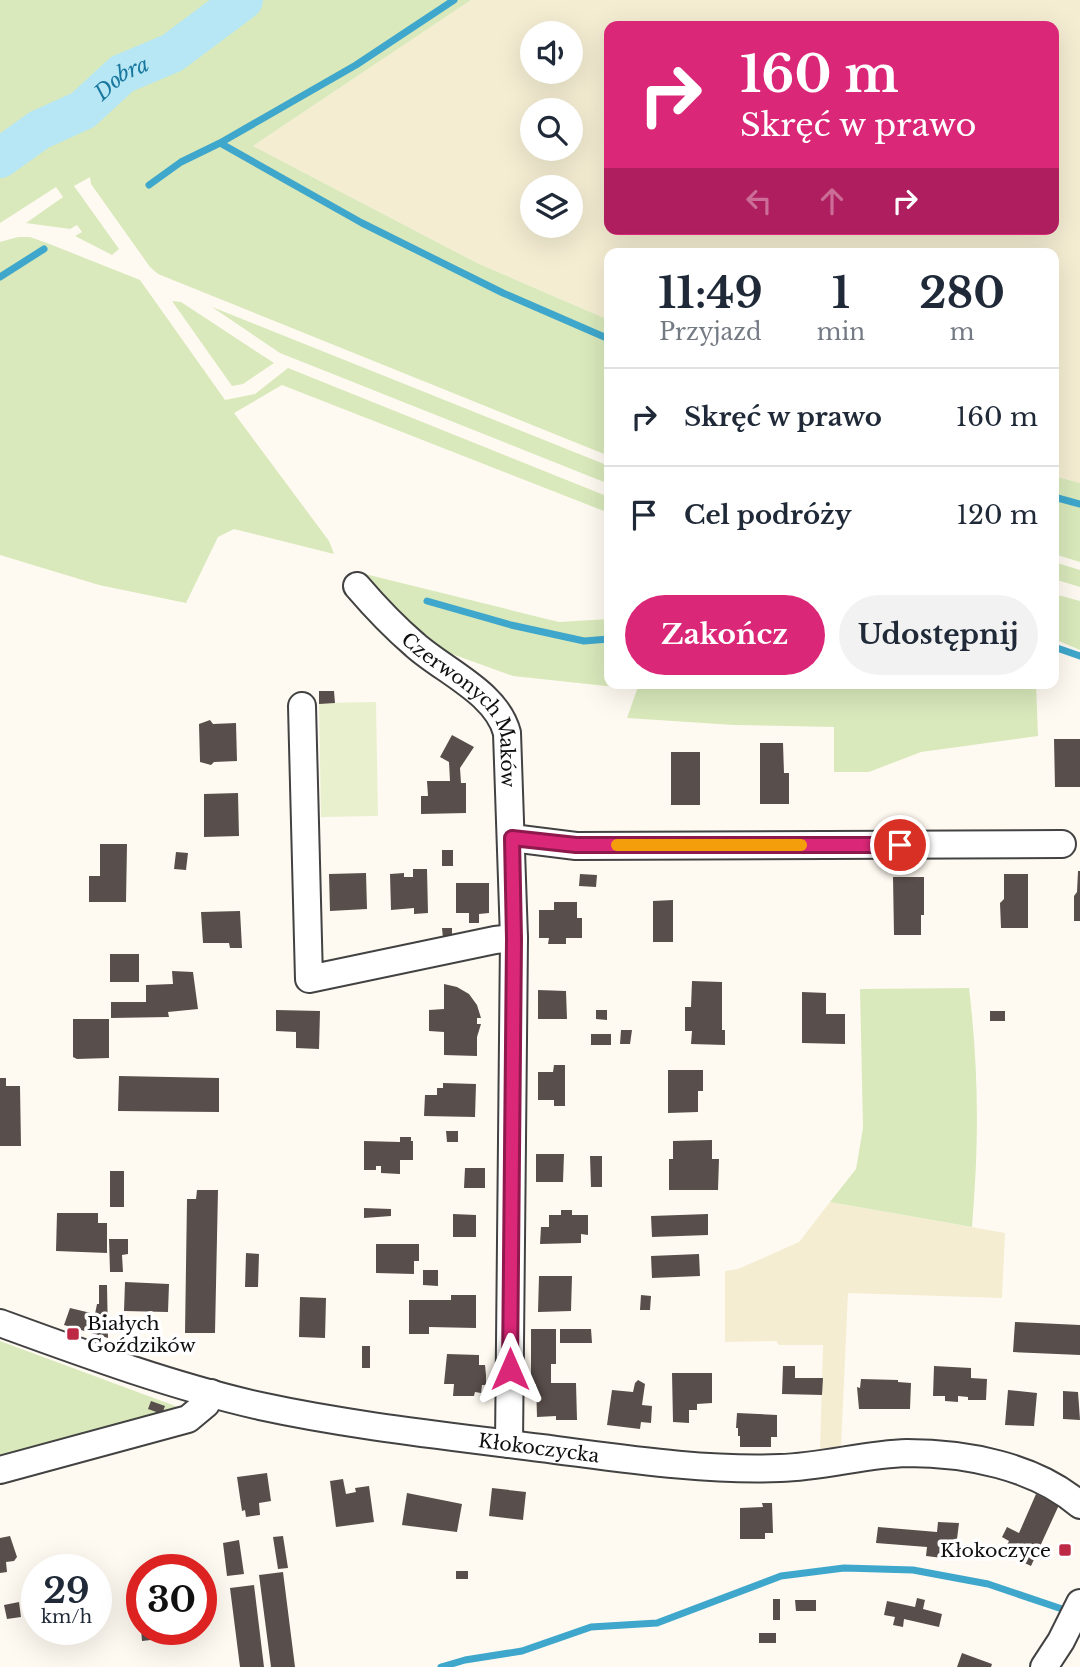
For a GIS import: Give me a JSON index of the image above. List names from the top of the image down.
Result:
{
  "streets": {
    "street": ["Czerwonych Maków", "Kłokoczycka"]
  },
  "crossings": [
    ["Czerwonych Maków", "Kłokoczycka"]
  ],
  "water": ["Dobra"],
  "places": {
    "transit": ["Białych Goździków", "Kłokoczyce"]
  },
  "page": {
    "turn": ["160 m", "Skręć w prawo"],
    "eta": [
      "11:49",
      "Przyjazd",
      "1",
      "min",
      "280",
      "m"
    ],
    "list": [
      {
        "name": "Skręć w prawo",
        "value": "160 m"
      },
      {
        "name": "Cel podróży",
        "value": "120 m"
      }
    ],
    "buttons": ["Zakończ", "Udostępnij"],
    "speed": "29 km/h",
    "limit": "30"
  }
}
